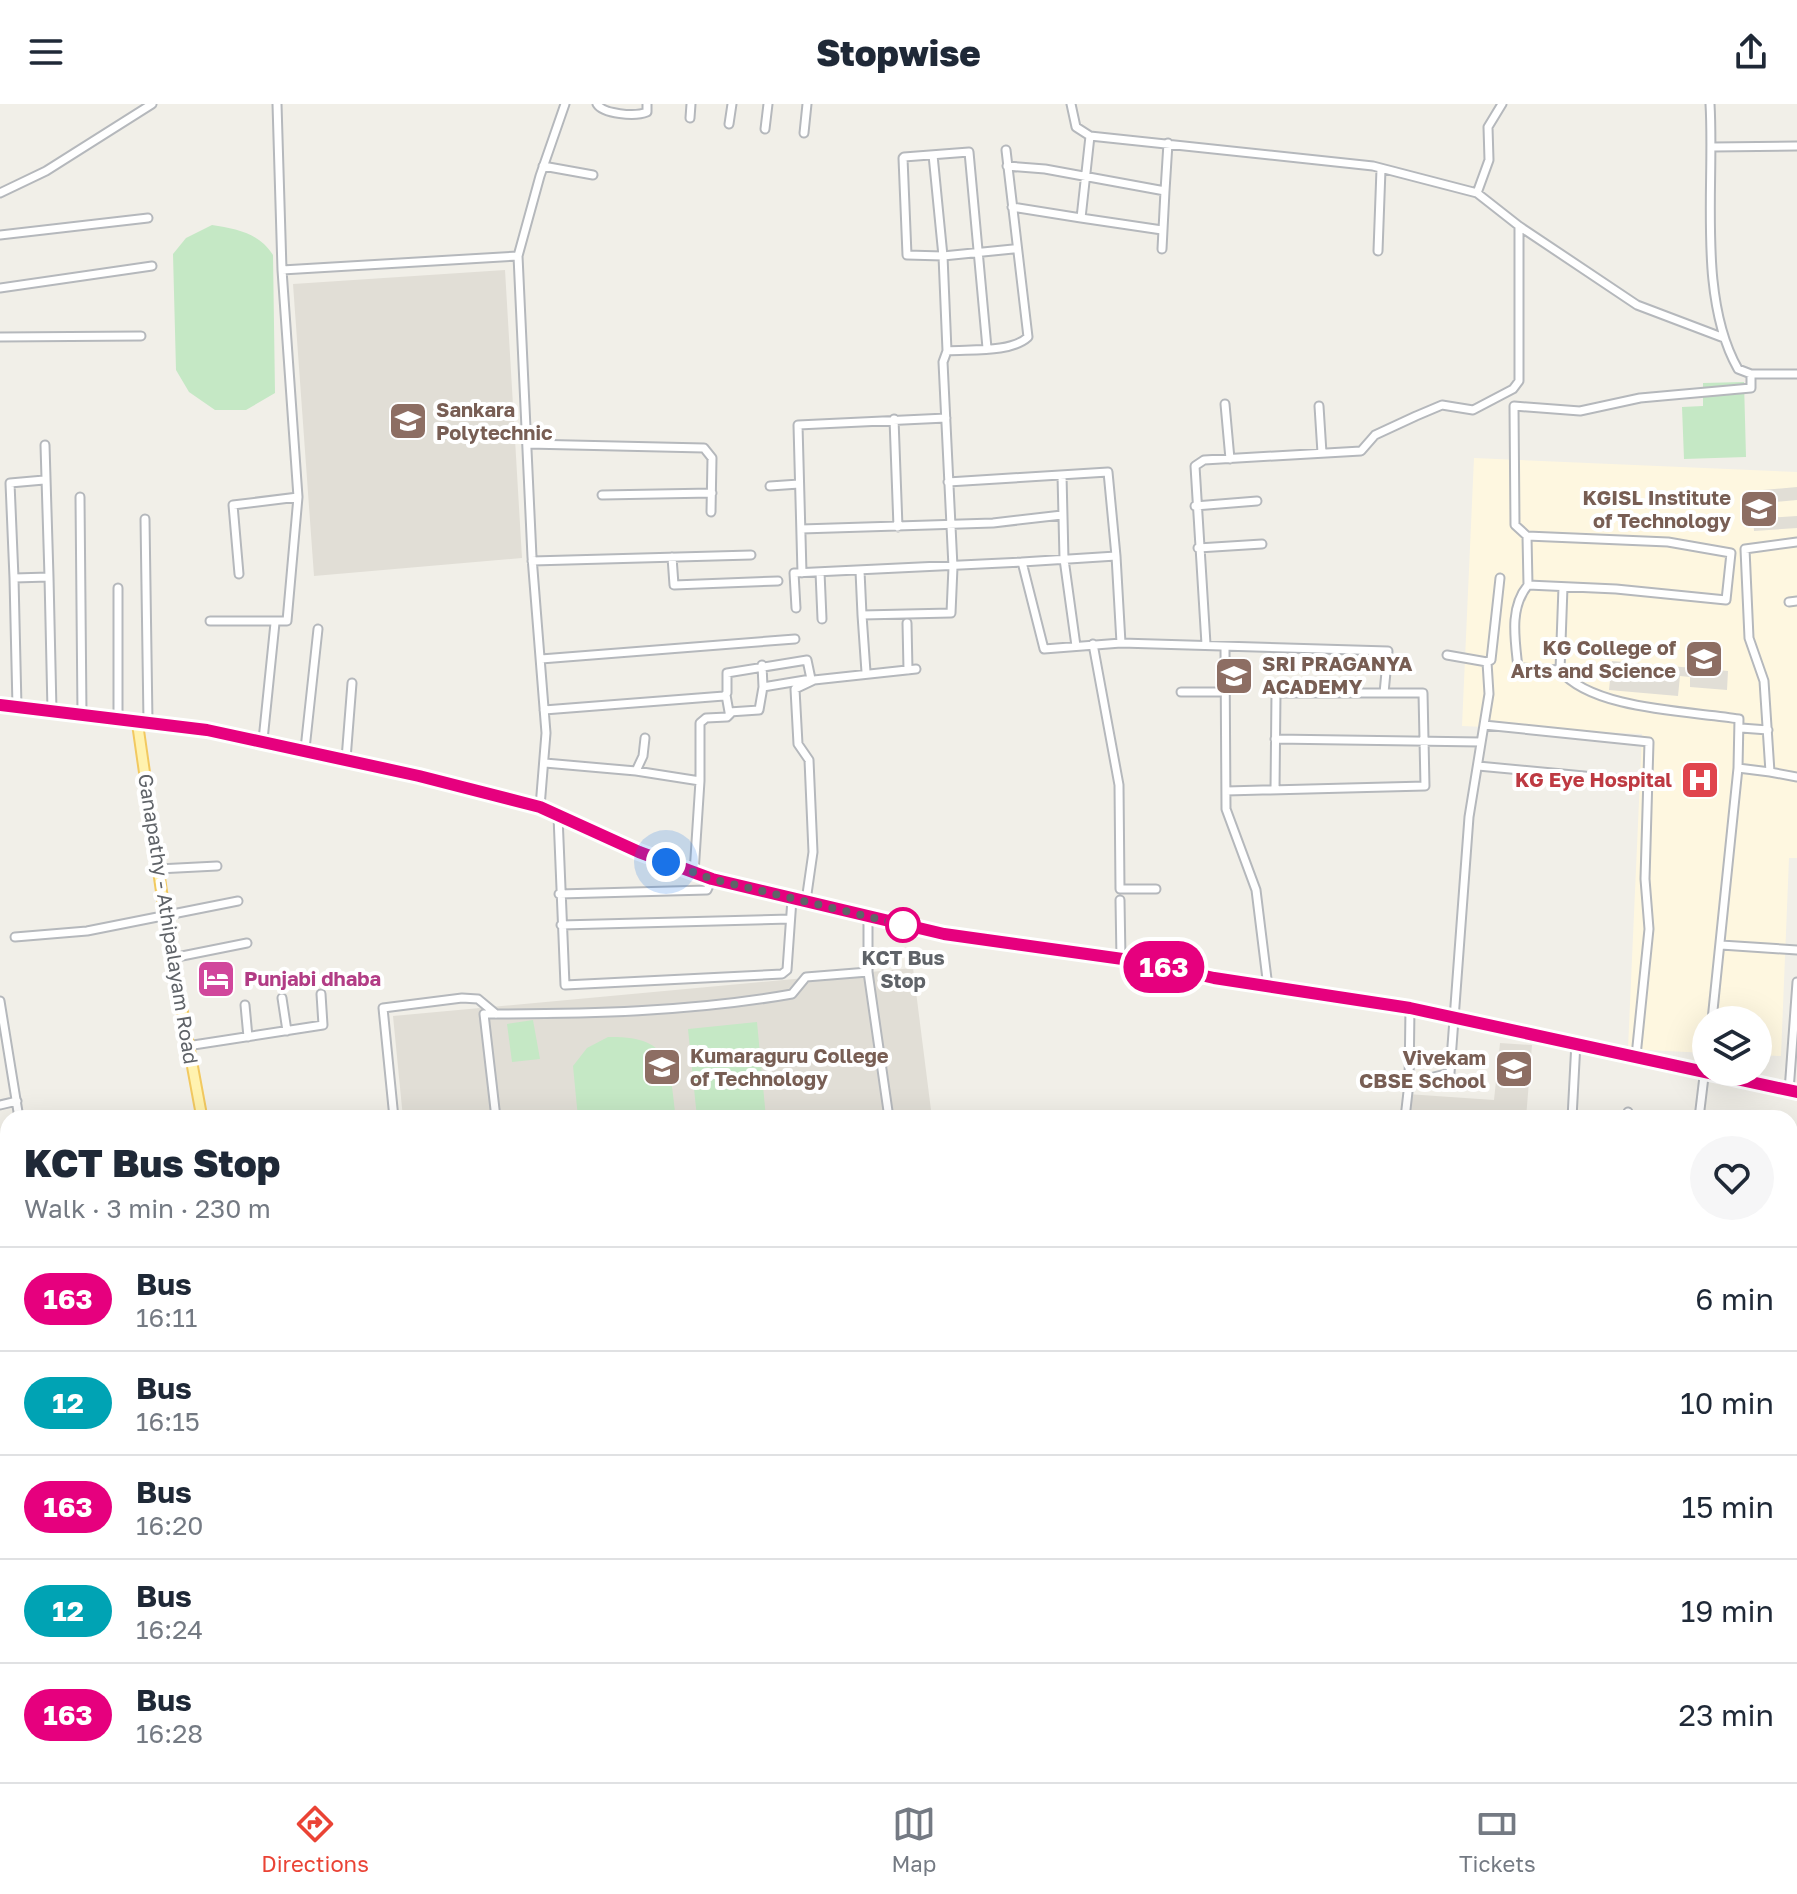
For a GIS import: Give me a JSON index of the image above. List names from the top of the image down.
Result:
{
  "streets": {
    "main road": ["Ganapathy - Athipalayam Road"]
  },
  "places": {
    "school or university": [
      "Sankara Polytechnic",
      "KGISL Institute of Technology",
      "KG College of Arts and Science",
      "SRI PRAGANYA ACADEMY",
      "Kumaraguru College of Technology",
      "Vivekam CBSE School"
    ],
    "hospital": ["KG Eye Hospital"],
    "other": ["KCT Bus Stop"],
    "hotel": ["Punjabi dhaba"]
  },
  "lines": ["bus line 163"],
  "page": {
    "header": "Stopwise",
    "on_map": "163",
    "heading": ["KCT Bus Stop", "Walk · 3 min · 230 m"],
    "list": [
      {
        "mark": "163",
        "name": "Bus",
        "note": "16:11",
        "value": "6 min"
      },
      {
        "mark": "12",
        "name": "Bus",
        "note": "16:15",
        "value": "10 min"
      },
      {
        "mark": "163",
        "name": "Bus",
        "note": "16:20",
        "value": "15 min"
      },
      {
        "mark": "12",
        "name": "Bus",
        "note": "16:24",
        "value": "19 min"
      },
      {
        "mark": "163",
        "name": "Bus",
        "note": "16:28",
        "value": "23 min"
      }
    ],
    "tabs": ["Directions", "Map", "Tickets"]
  }
}
